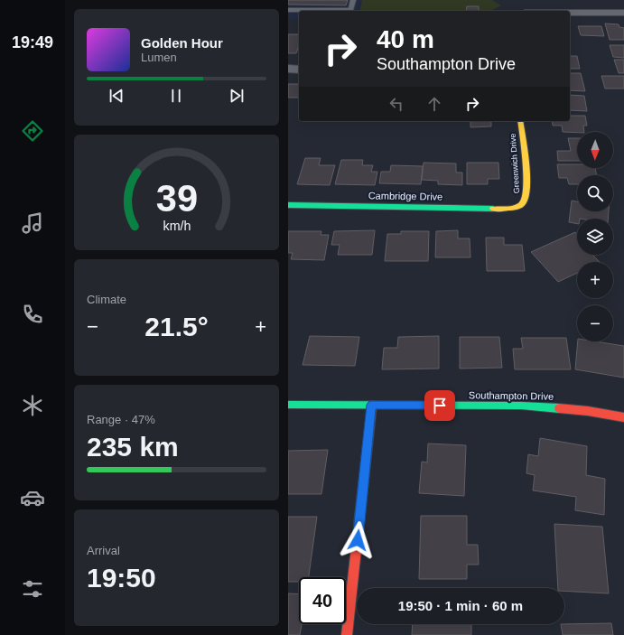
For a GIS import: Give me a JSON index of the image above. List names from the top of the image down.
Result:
{
  "streets": {
    "street": ["Greenwich Drive", "Cambridge Drive", "Southampton Drive"]
  },
  "crossings": [
    ["Greenwich Drive", "Cambridge Drive"]
  ],
  "north": "bottom",
  "page": {
    "tabs": "19:49",
    "turn": ["40 m", "Southampton Drive"],
    "song": ["Golden Hour", "Lumen"],
    "map_buttons": ["+", "−"],
    "tile": [
      "Climate",
      ["Range · 47%", "235 km"],
      ["Arrival", "19:50"]
    ],
    "heat": ["−", "21.5°", "+"],
    "limit": "40",
    "trip": "19:50 · 1 min · 60 m",
    "gauge": ["39", "km/h"]
  }
}
